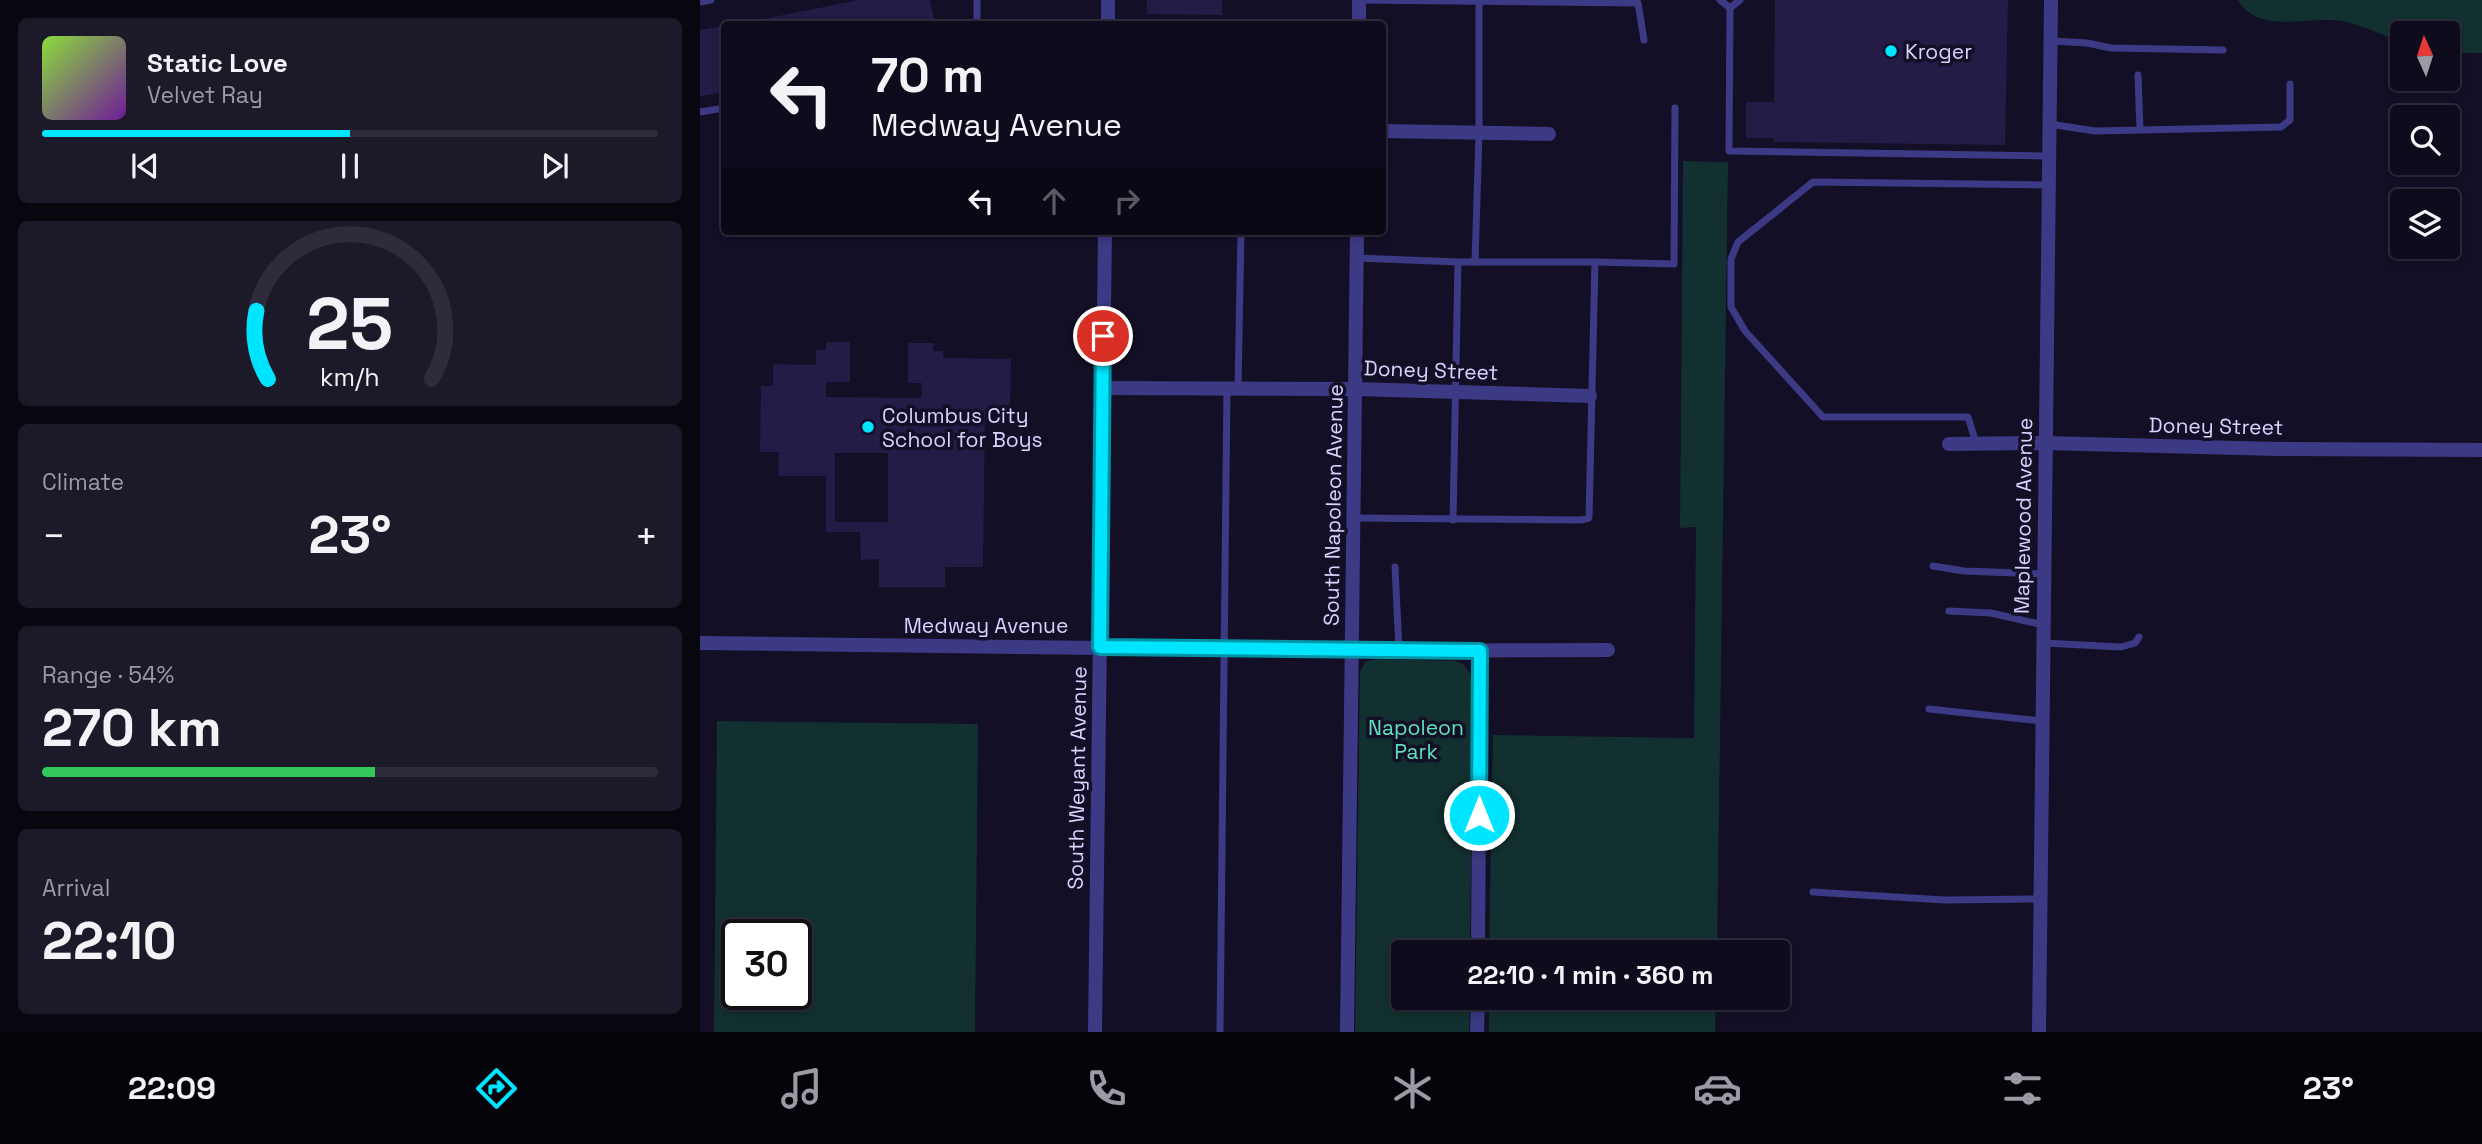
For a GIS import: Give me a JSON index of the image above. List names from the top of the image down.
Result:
{
  "streets": {
    "street": [
      "Doney Street",
      "South Napoleon Avenue",
      "Maplewood Avenue",
      "Medway Avenue",
      "South Weyant Avenue"
    ]
  },
  "crossings": [
    ["Doney Street", "South Napoleon Avenue"],
    ["Doney Street", "Maplewood Avenue"],
    ["Doney Street", "South Weyant Avenue"],
    ["South Napoleon Avenue", "Medway Avenue"],
    ["Medway Avenue", "South Weyant Avenue"]
  ],
  "parks": ["Napoleon Park"],
  "places": ["Kroger", "Columbus City School for Boys"],
  "north": "top",
  "page": {
    "turn": ["70 m", "Medway Avenue"],
    "song": ["Static Love", "Velvet Ray"],
    "tile": [
      "Climate",
      ["Range · 54%", "270 km"],
      ["Arrival", "22:10"]
    ],
    "heat": ["−", "23°", "+"],
    "limit": "30",
    "trip": "22:10 · 1 min · 360 m",
    "tabs": ["22:09", "23°"],
    "gauge": ["25", "km/h"]
  }
}
